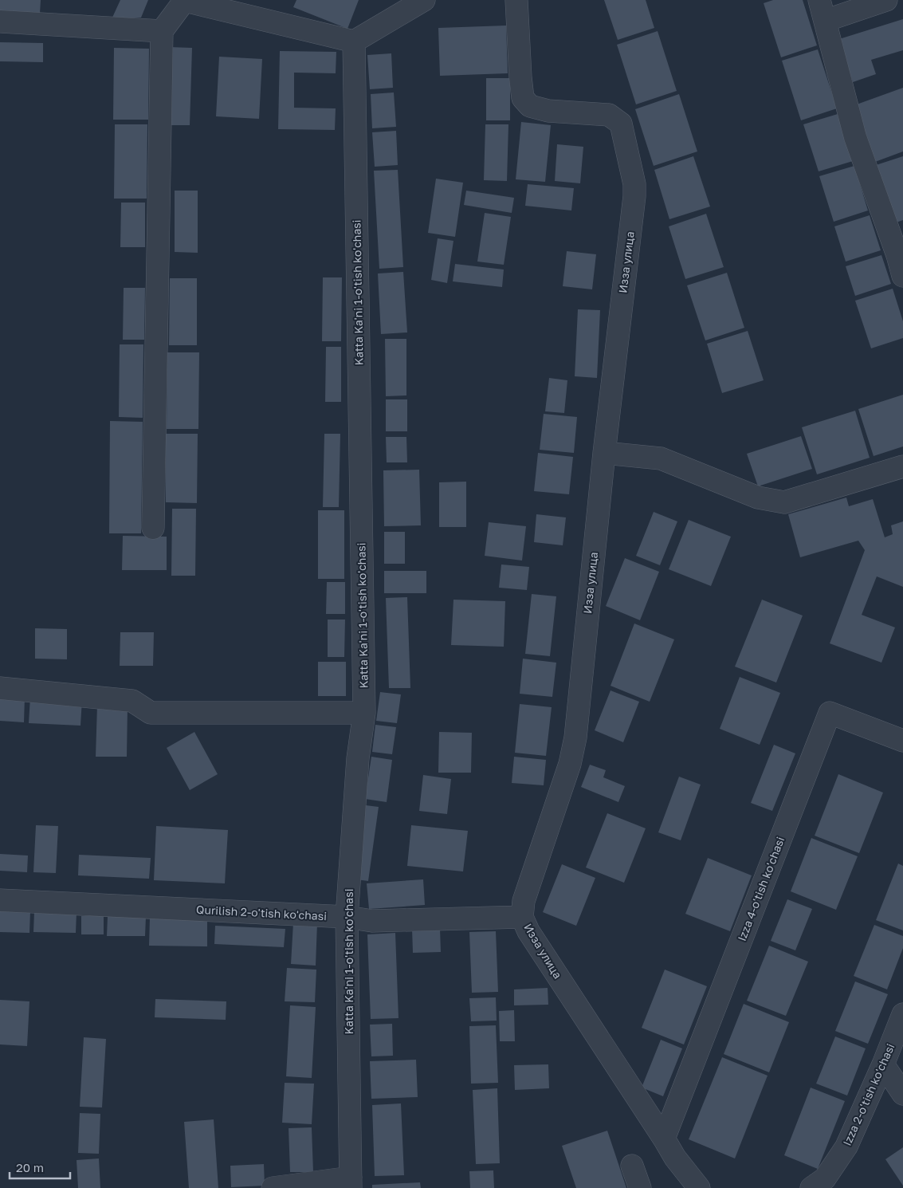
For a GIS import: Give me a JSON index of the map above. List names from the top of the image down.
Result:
{
  "streets": {
    "street": [
      "Изза улица",
      "Katta Ka'ni 1-o'tish ko'chasi",
      "Izza 4-o'tish ko'chasi",
      "Qurilish 2-o'tish ko'chasi",
      "Izza 2-o'tish ko'chasi"
    ]
  },
  "crossings": [
    ["Изза улица", "Izza 4-o'tish ko'chasi"],
    ["Изза улица", "Qurilish 2-o'tish ko'chasi"],
    ["Katta Ka'ni 1-o'tish ko'chasi", "Qurilish 2-o'tish ko'chasi"]
  ],
  "scale_bar": "20 m"
}
